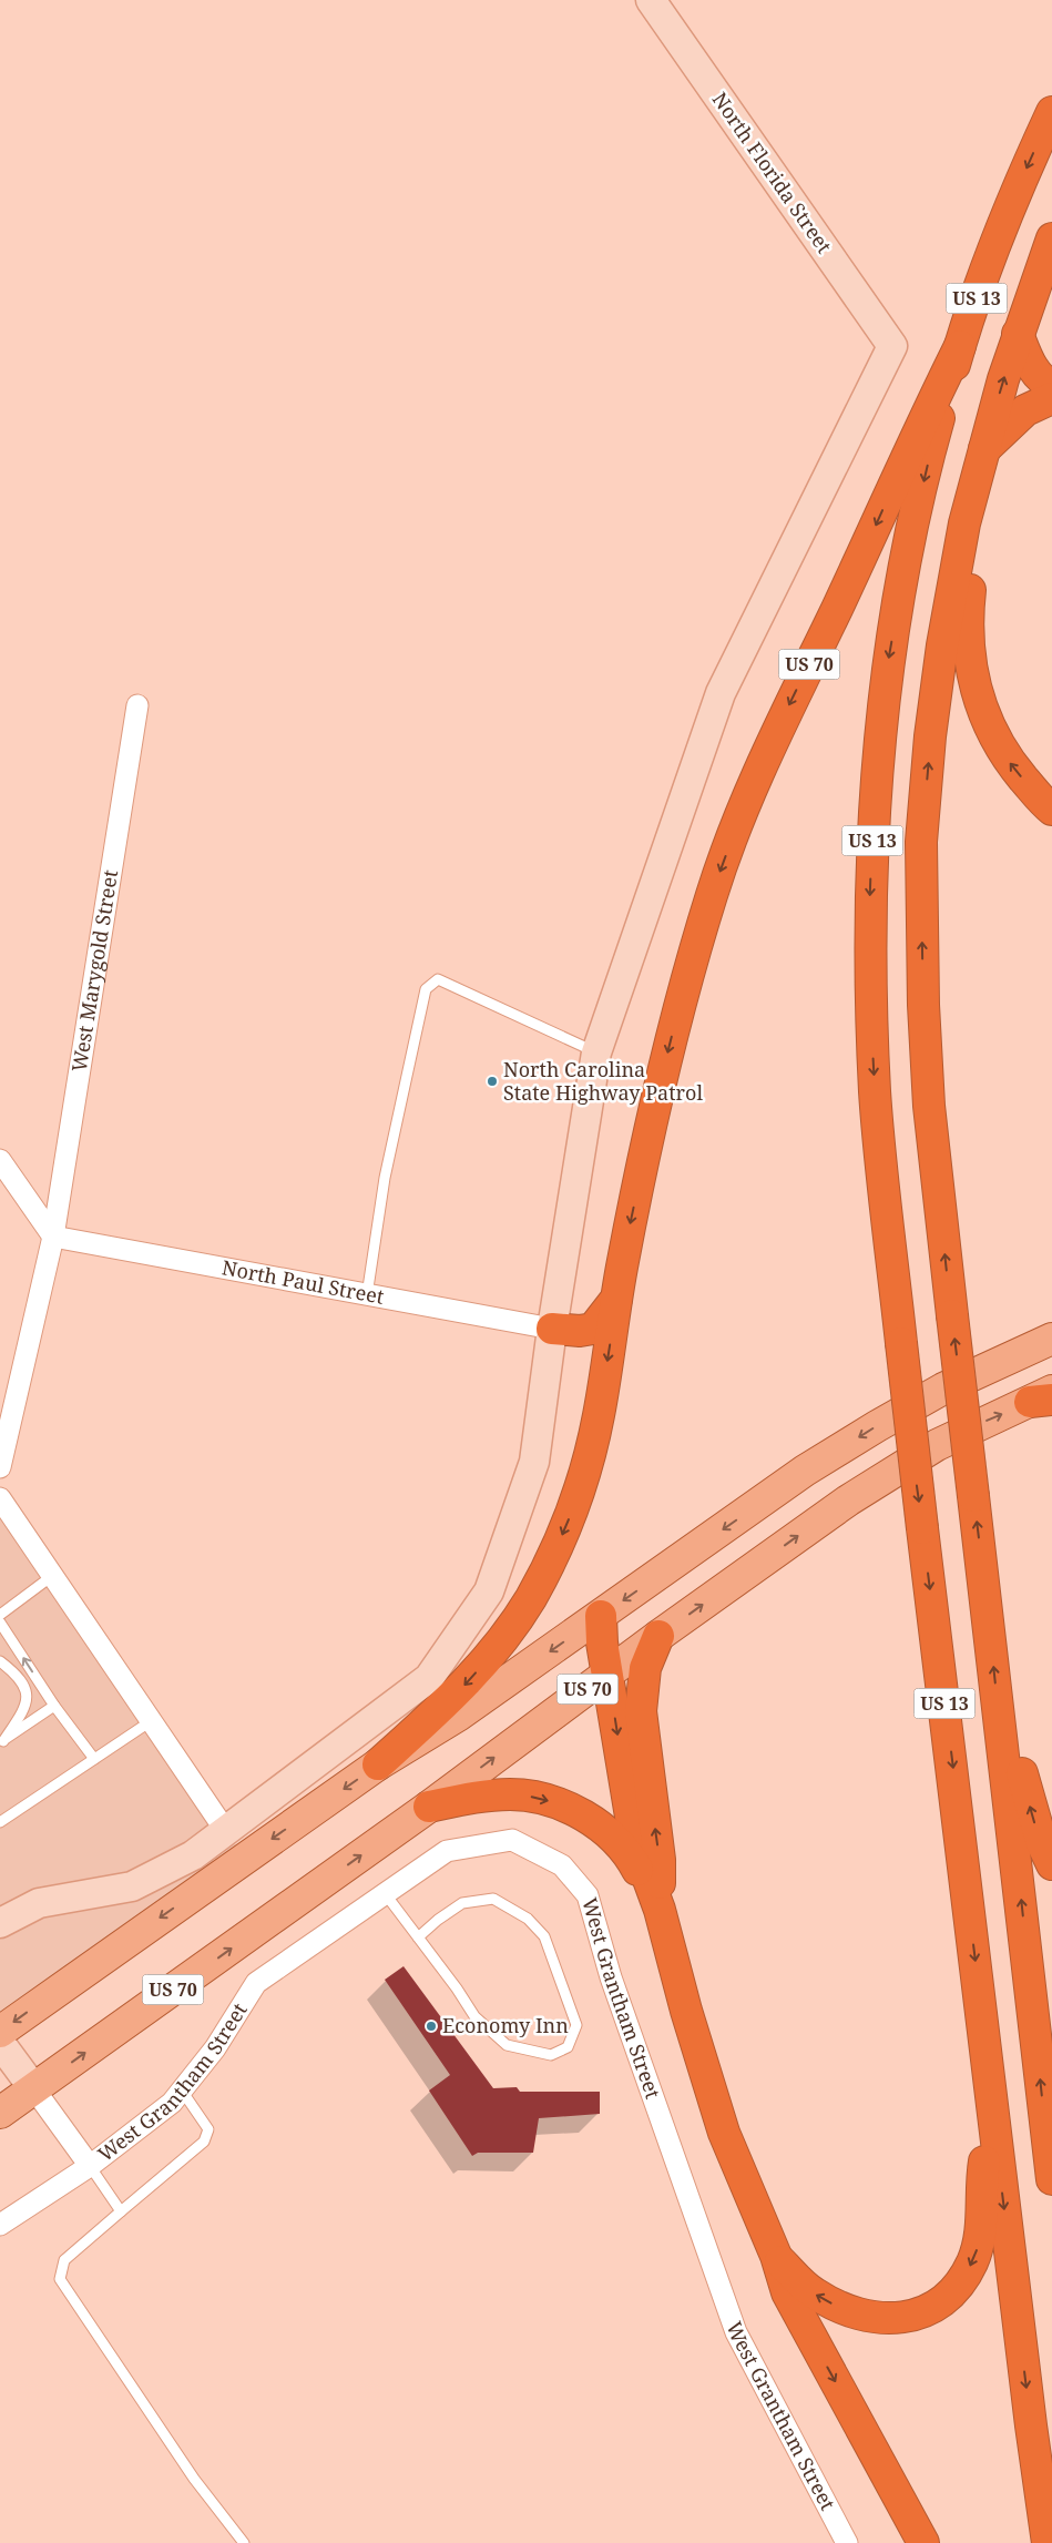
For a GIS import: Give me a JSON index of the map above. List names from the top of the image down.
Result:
{
  "streets": {
    "highway": ["US 13", "US 70"],
    "street": [
      "North Florida Street",
      "West Marygold Street",
      "North Paul Street",
      "West Grantham Street"
    ]
  },
  "crossings": [
    ["US 13", "US 70"],
    ["West Marygold Street", "North Paul Street"]
  ],
  "places": ["North Carolina State Highway Patrol", "Economy Inn"]
}
